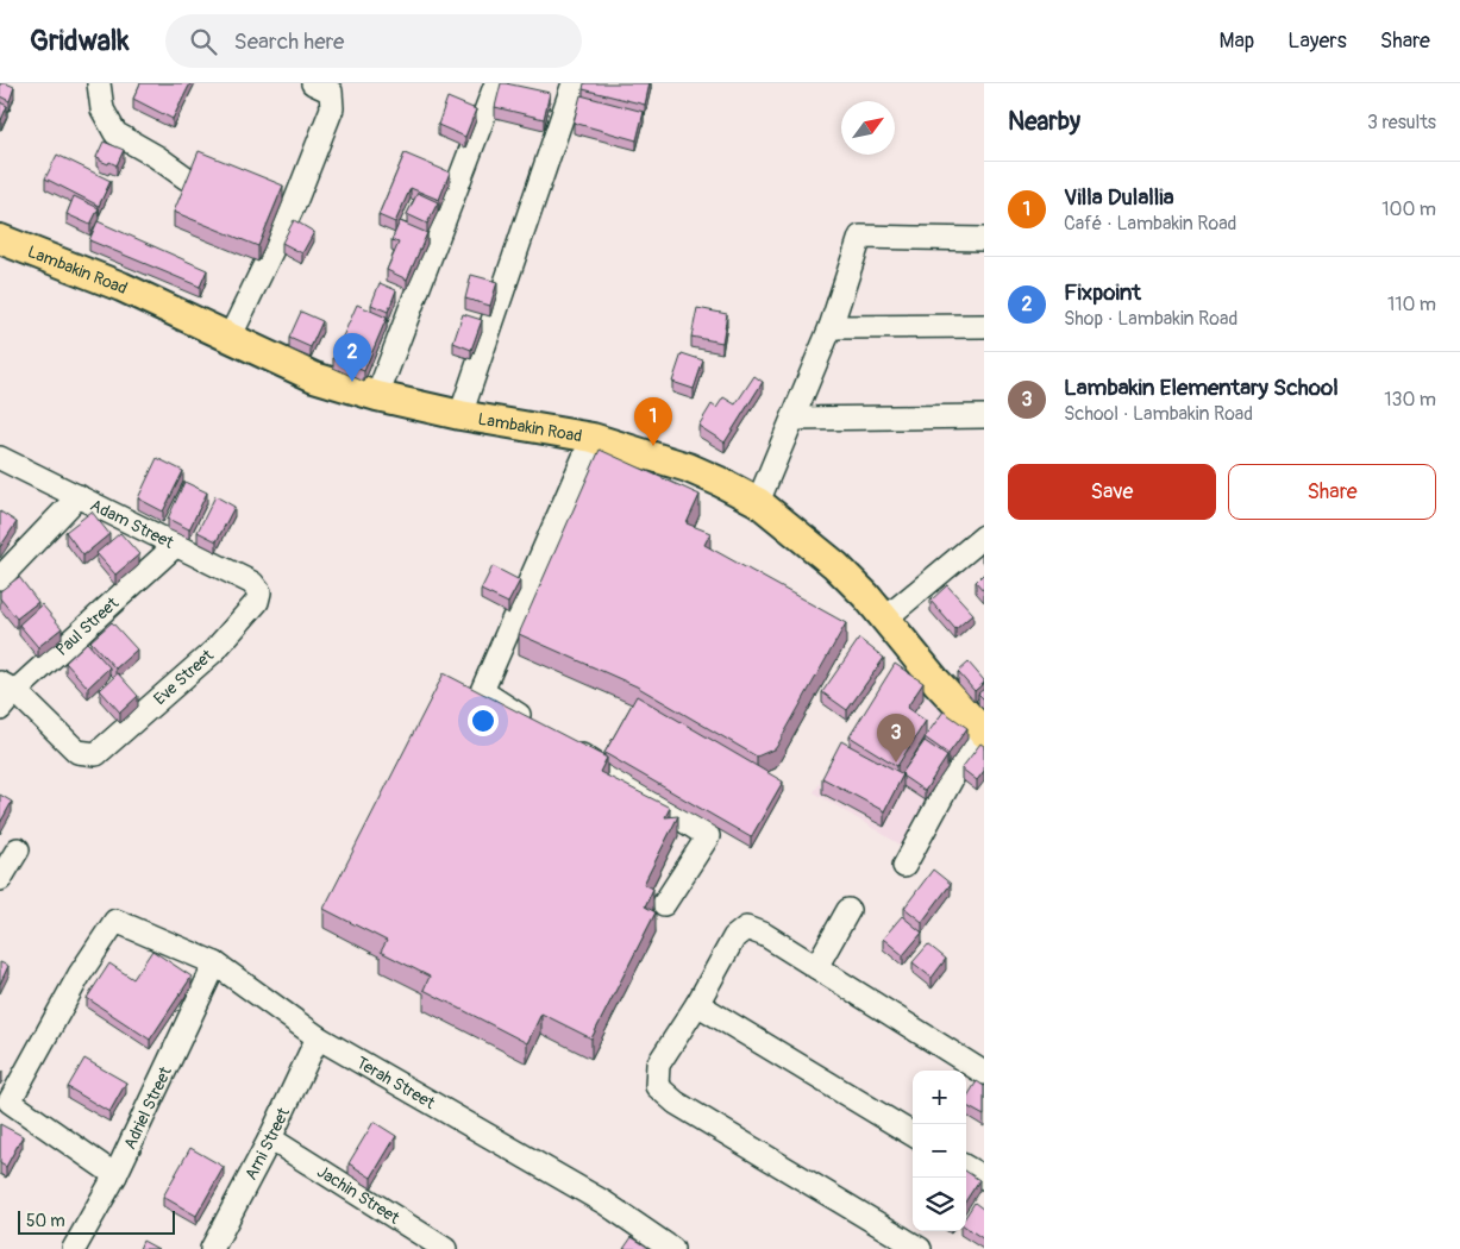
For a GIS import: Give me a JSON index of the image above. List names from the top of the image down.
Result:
{
  "streets": {
    "main road": ["Lambakin Road"],
    "street": [
      "Adam Street",
      "Paul Street",
      "Eve Street",
      "Terah Street",
      "Adriel Street",
      "Arni Street",
      "Jachin Street"
    ]
  },
  "crossings": [
    ["Adam Street", "Paul Street"],
    ["Adam Street", "Eve Street"],
    ["Paul Street", "Eve Street"],
    ["Terah Street", "Adriel Street"],
    ["Terah Street", "Arni Street"],
    ["Arni Street", "Jachin Street"]
  ],
  "scale_bar": "50 m",
  "north": "top right",
  "page": {
    "header": "Gridwalk",
    "search": "Search here",
    "nav": ["Map", "Layers", "Share"],
    "heading": ["Nearby", "3 results"],
    "list": [
      {
        "mark": "1",
        "name": "Villa Dulallia",
        "note": "Café · Lambakin Road",
        "value": "100 m"
      },
      {
        "mark": "2",
        "name": "Fixpoint",
        "note": "Shop · Lambakin Road",
        "value": "110 m"
      },
      {
        "mark": "3",
        "name": "Lambakin Elementary School",
        "note": "School · Lambakin Road",
        "value": "130 m"
      }
    ],
    "pins": ["2", "1", "3"],
    "buttons": ["Save", "Share"],
    "map_buttons": ["+", "−"],
    "scale": "50 m"
  }
}
